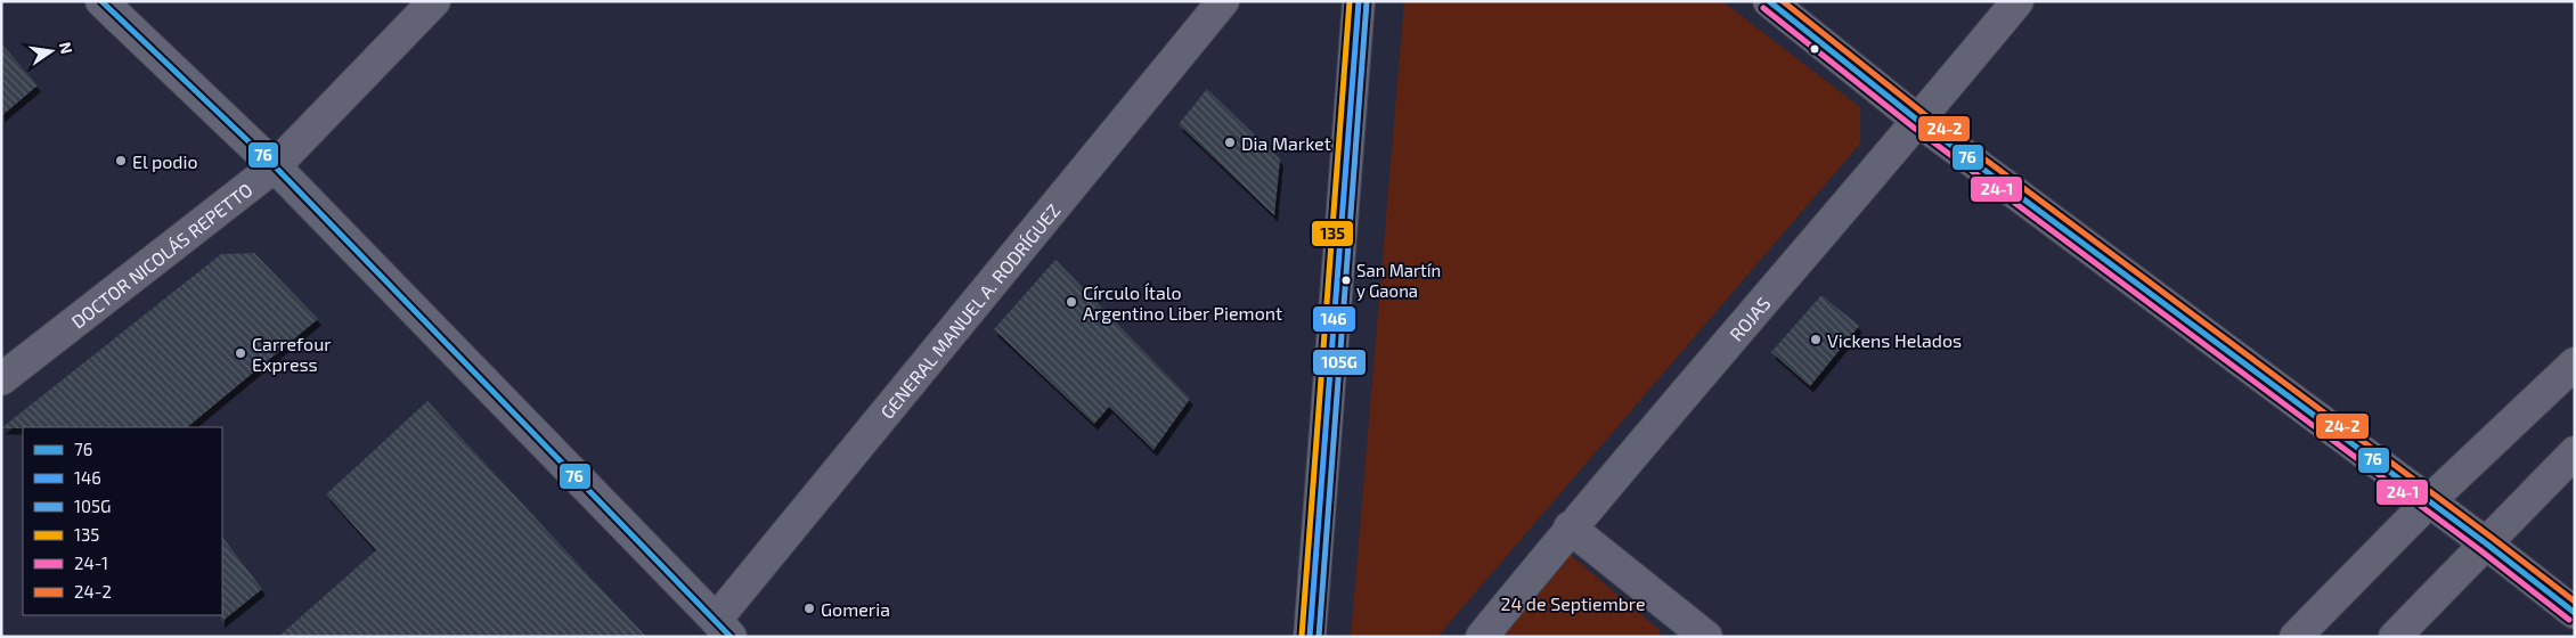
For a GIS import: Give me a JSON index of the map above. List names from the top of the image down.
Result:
{
  "streets": {
    "street": ["DOCTOR NICOLÁS REPETTO", "GENERAL MANUEL A. RODRÍGUEZ", "ROJAS"]
  },
  "parks": ["24 de Septiembre"],
  "places": [
    "Dia Market",
    "El podio",
    "San Martín y Gaona",
    "Círculo Ítalo Argentino Liber Piemont",
    "Vickens Helados",
    "Carrefour Express",
    "Gomeria"
  ],
  "lines": [
    "transit line 76",
    "transit line 146",
    "transit line 135",
    "transit line 24-2",
    "transit line 105G",
    "transit line 24-1"
  ],
  "legend": [
    "76",
    "146",
    "105G",
    "135",
    "24-1",
    "24-2"
  ],
  "north": "right"
}
